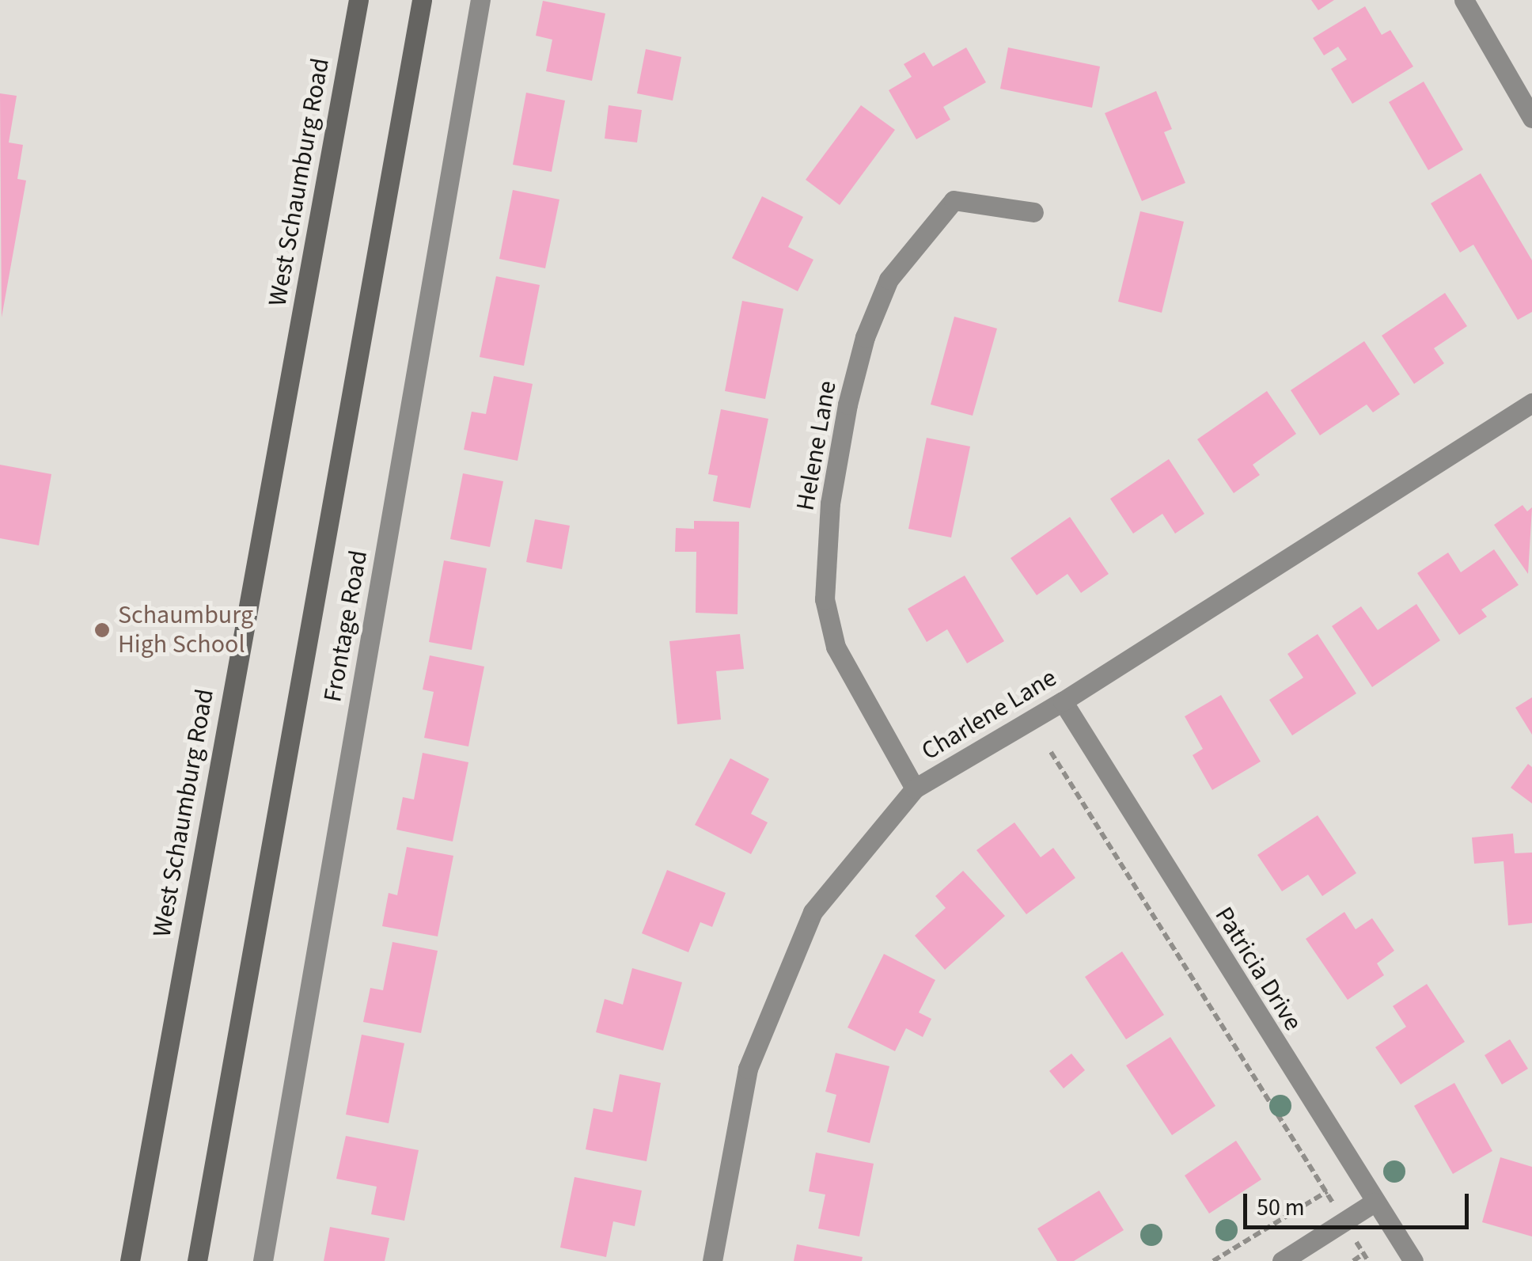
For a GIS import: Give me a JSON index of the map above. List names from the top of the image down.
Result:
{
  "streets": {
    "main road": ["West Schaumburg Road"],
    "street": [
      "Helene Lane",
      "Frontage Road",
      "Charlene Lane",
      "Patricia Drive"
    ]
  },
  "crossings": [
    ["Helene Lane", "Charlene Lane"],
    ["Charlene Lane", "Patricia Drive"]
  ],
  "places": ["Schaumburg High School"],
  "scale_bar": "50 m"
}
